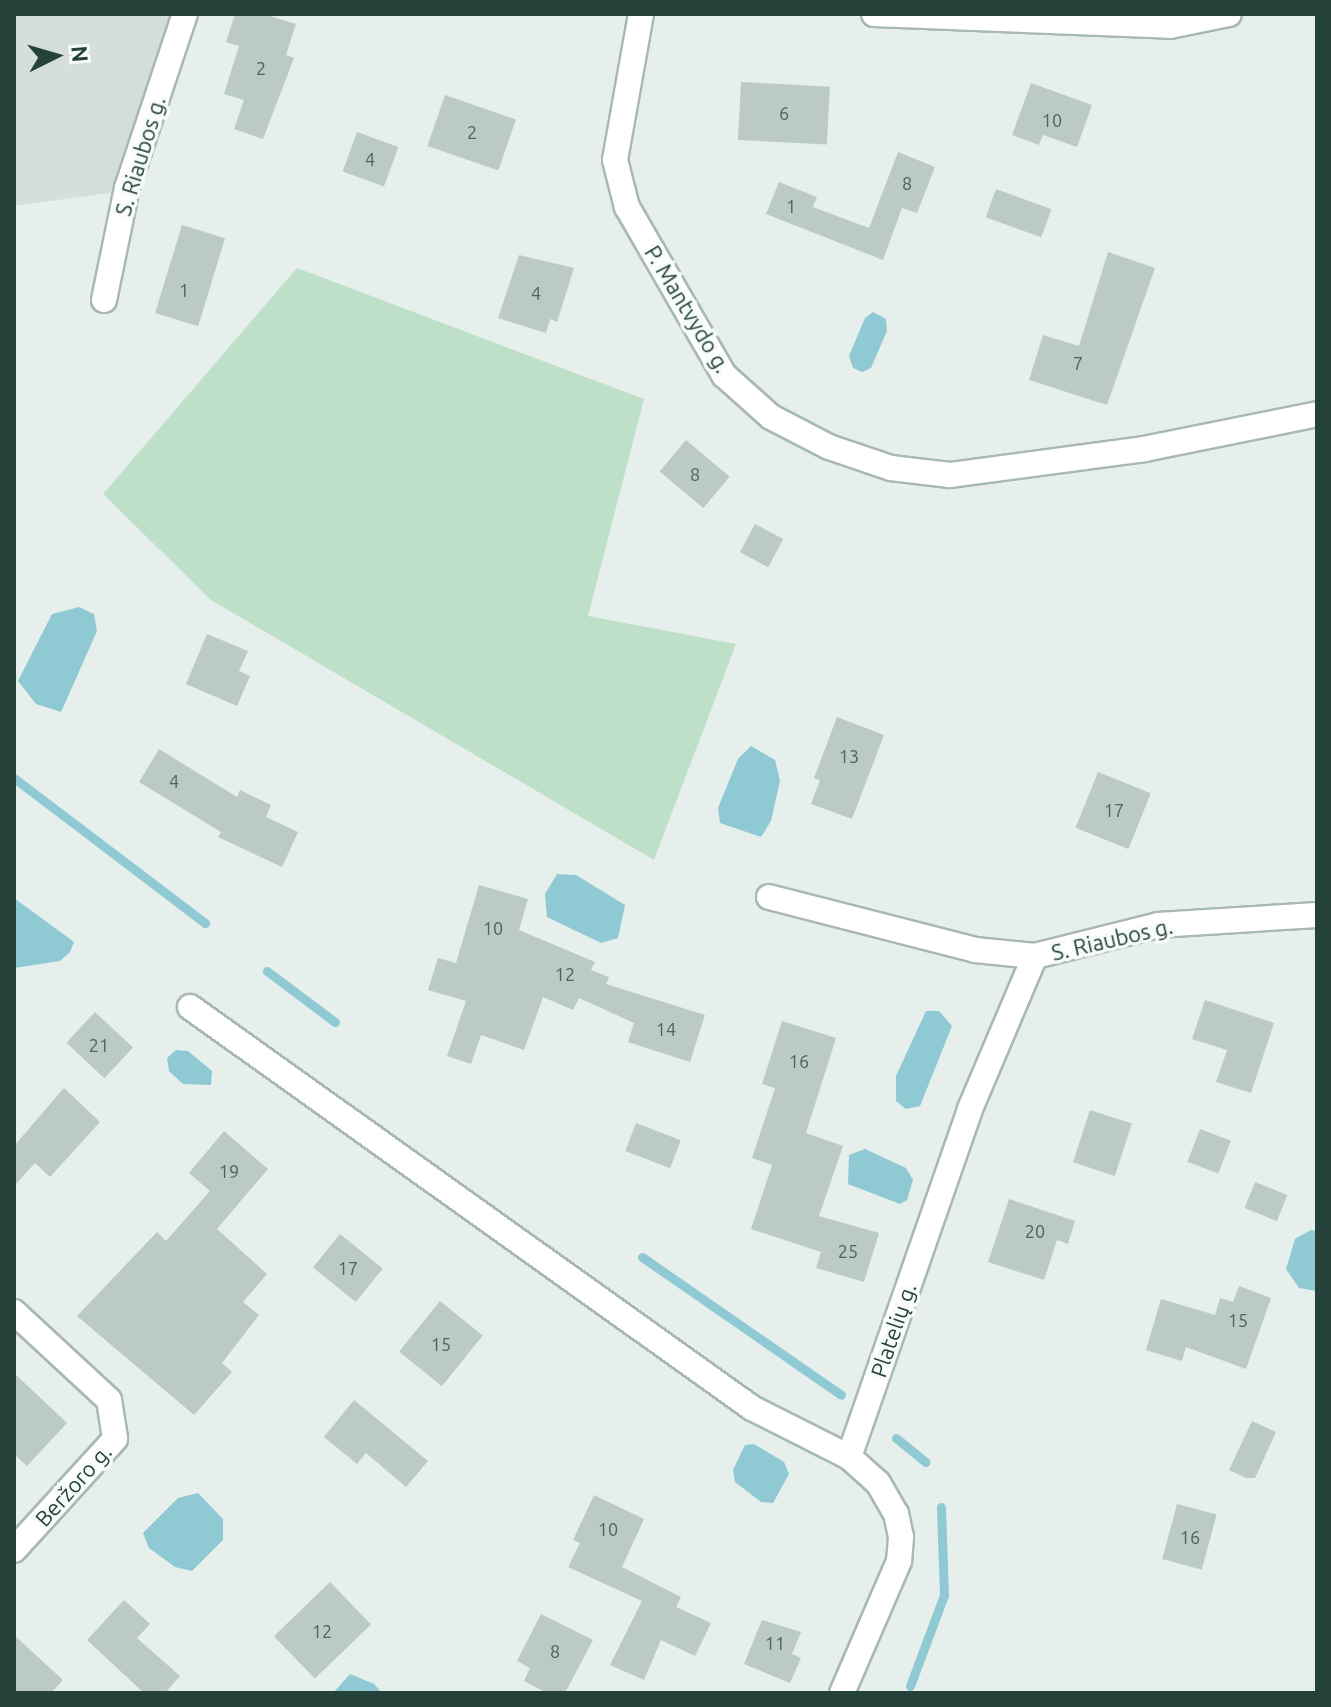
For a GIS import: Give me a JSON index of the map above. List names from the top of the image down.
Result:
{
  "streets": {
    "street": [
      "S. Riaubos g.",
      "P. Mantvydo g.",
      "Platelių g.",
      "Beržoro g."
    ]
  },
  "crossings": [
    ["S. Riaubos g.", "Platelių g."]
  ],
  "house_numbers": [
    "2",
    "6",
    "10",
    "2",
    "4",
    "8",
    "1",
    "1",
    "4",
    "7",
    "8",
    "13",
    "4",
    "17",
    "10",
    "12",
    "14",
    "21",
    "16",
    "19",
    "20",
    "25",
    "17",
    "15",
    "15",
    "10",
    "16",
    "12",
    "11",
    "8"
  ],
  "north": "right"
}
